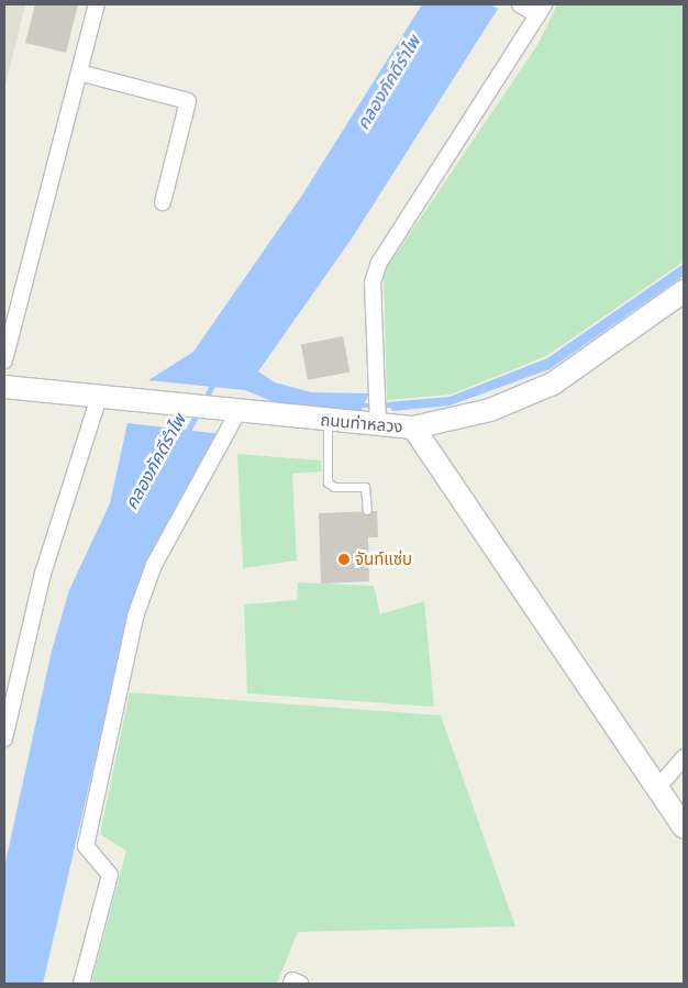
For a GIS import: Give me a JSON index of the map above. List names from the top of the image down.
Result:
{
  "streets": {
    "main road": ["ถนนท่าหลวง"]
  },
  "water": ["คลองภัคดีรำไพ"],
  "places": ["จันท์แซ่บ"]
}
